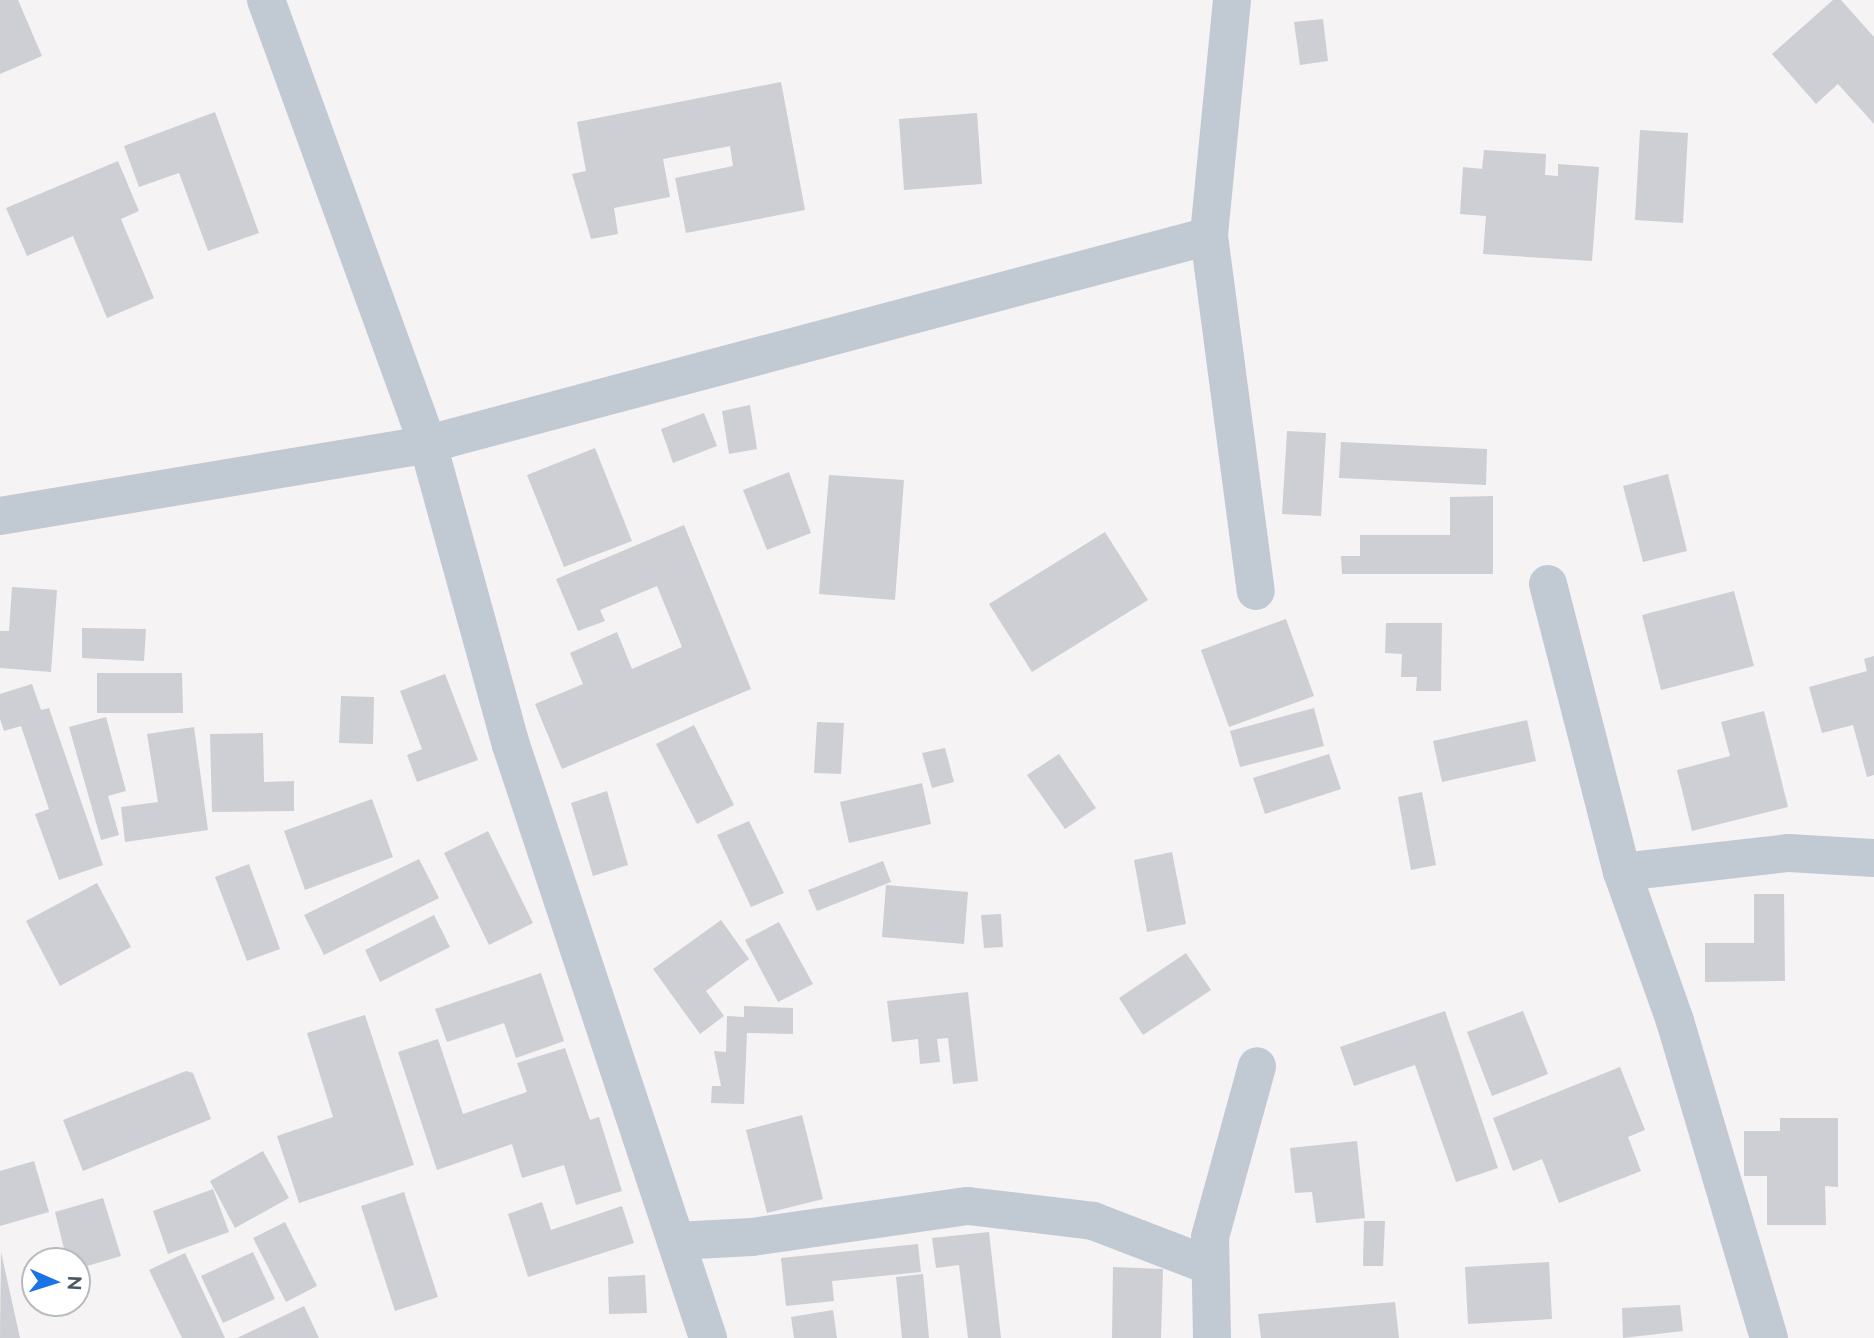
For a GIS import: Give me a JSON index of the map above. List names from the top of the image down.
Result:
{
  "north": "right"
}
